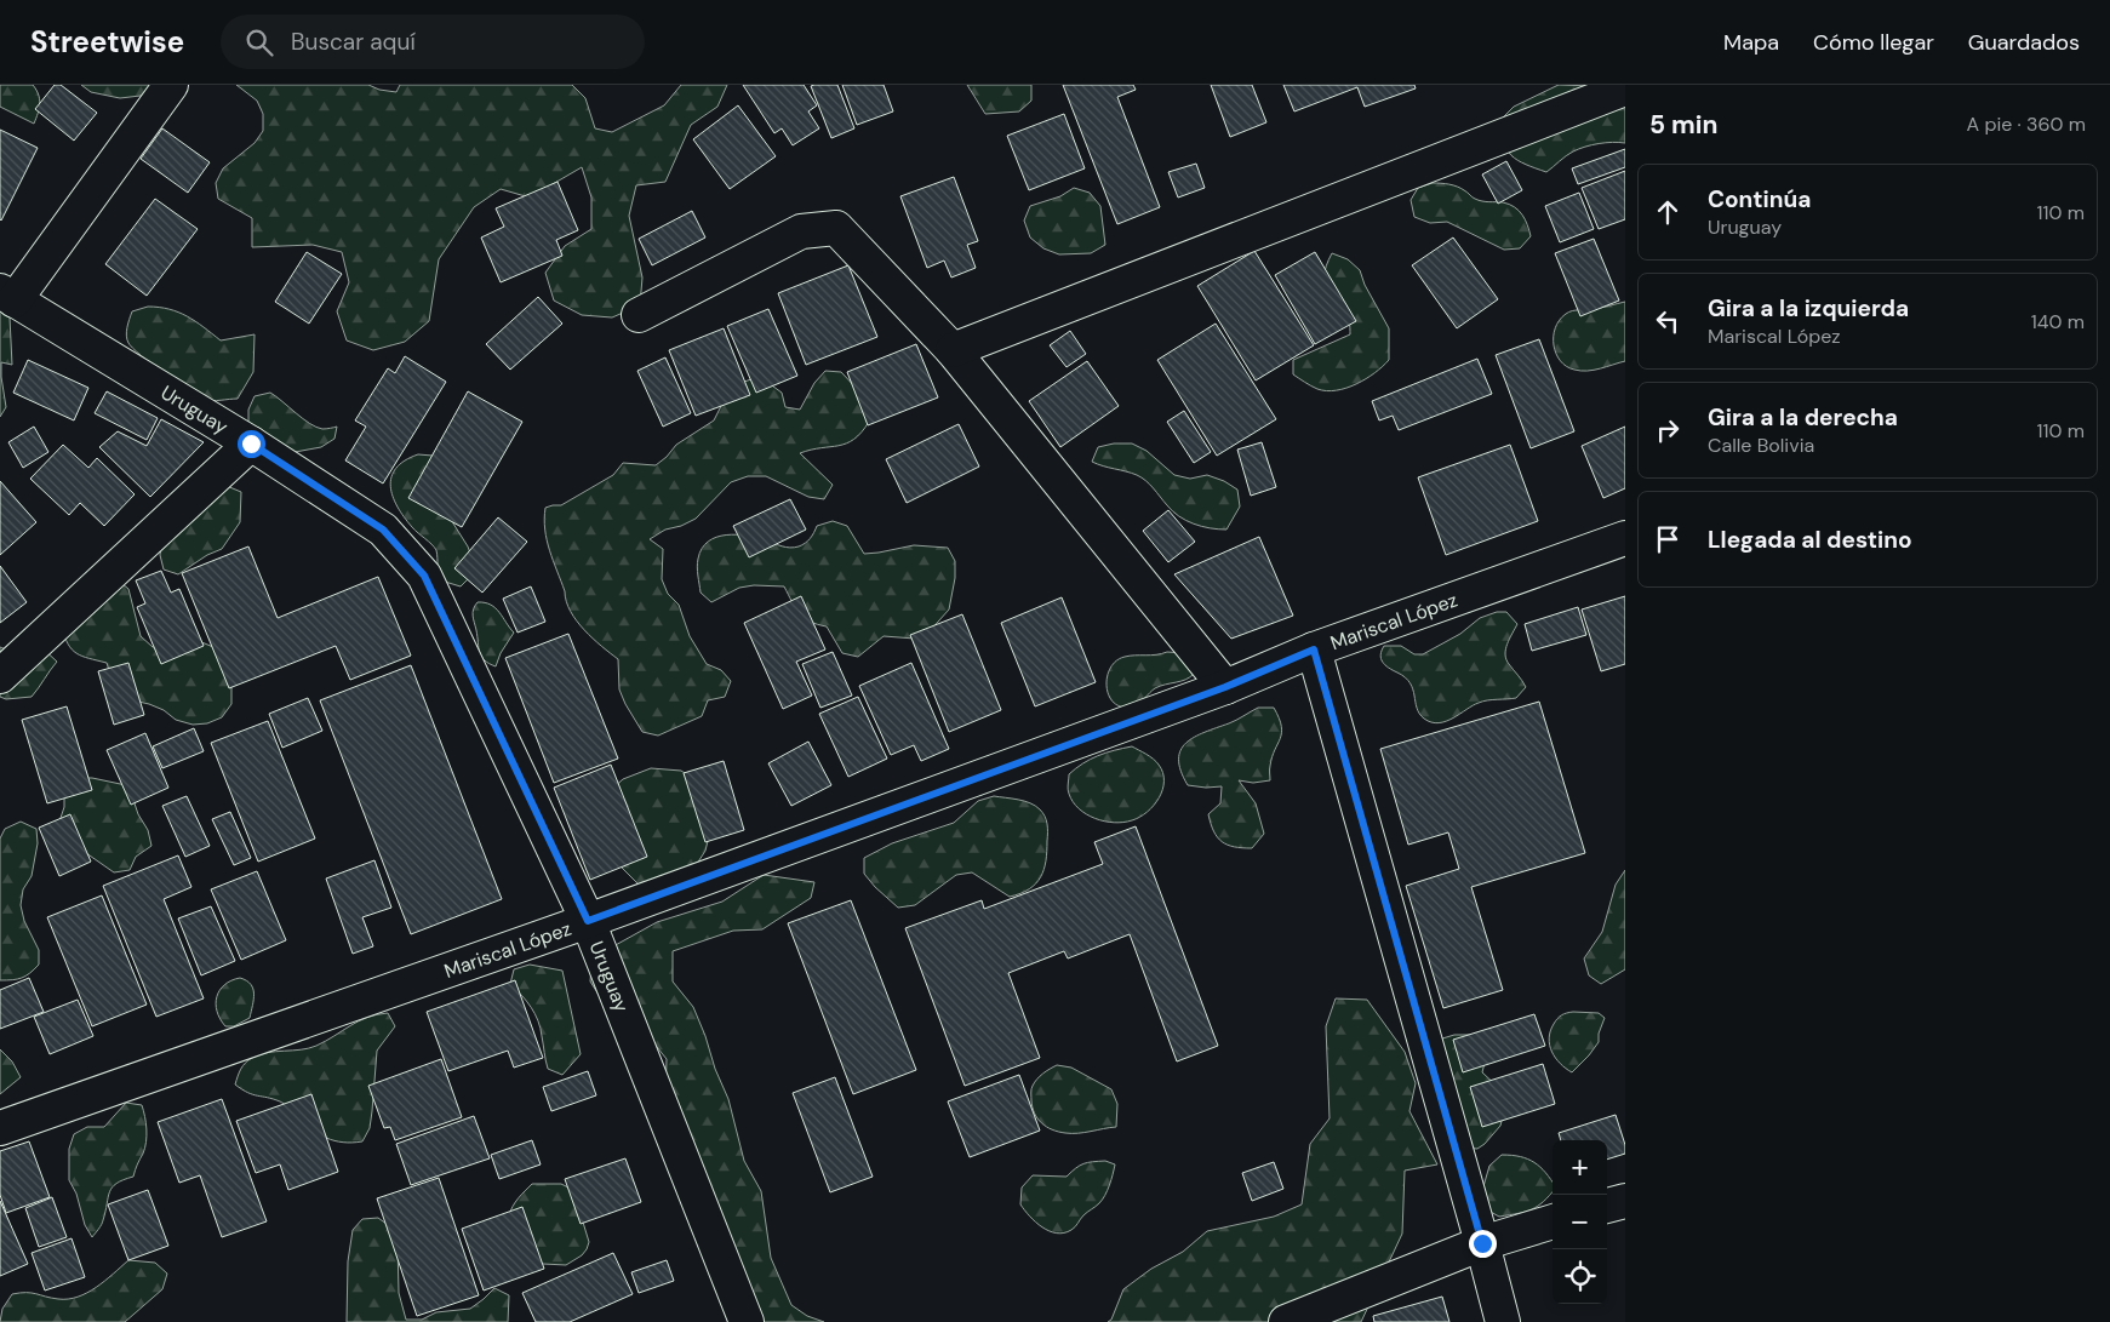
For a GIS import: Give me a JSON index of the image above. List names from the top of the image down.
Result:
{
  "streets": {
    "street": ["Uruguay", "Mariscal López"]
  },
  "crossings": [
    ["Uruguay", "Mariscal López"]
  ],
  "page": {
    "header": "Streetwise",
    "search": "Buscar aquí",
    "nav": ["Mapa", "Cómo llegar", "Guardados"],
    "heading": ["5 min", "A pie · 360 m"],
    "list": [
      ["Continúa", "Uruguay", "110 m"],
      ["Gira a la izquierda", "Mariscal López", "140 m"],
      ["Gira a la derecha", "Calle Bolivia", "110 m"],
      "Llegada al destino"
    ],
    "map_buttons": ["+", "−"]
  }
}
